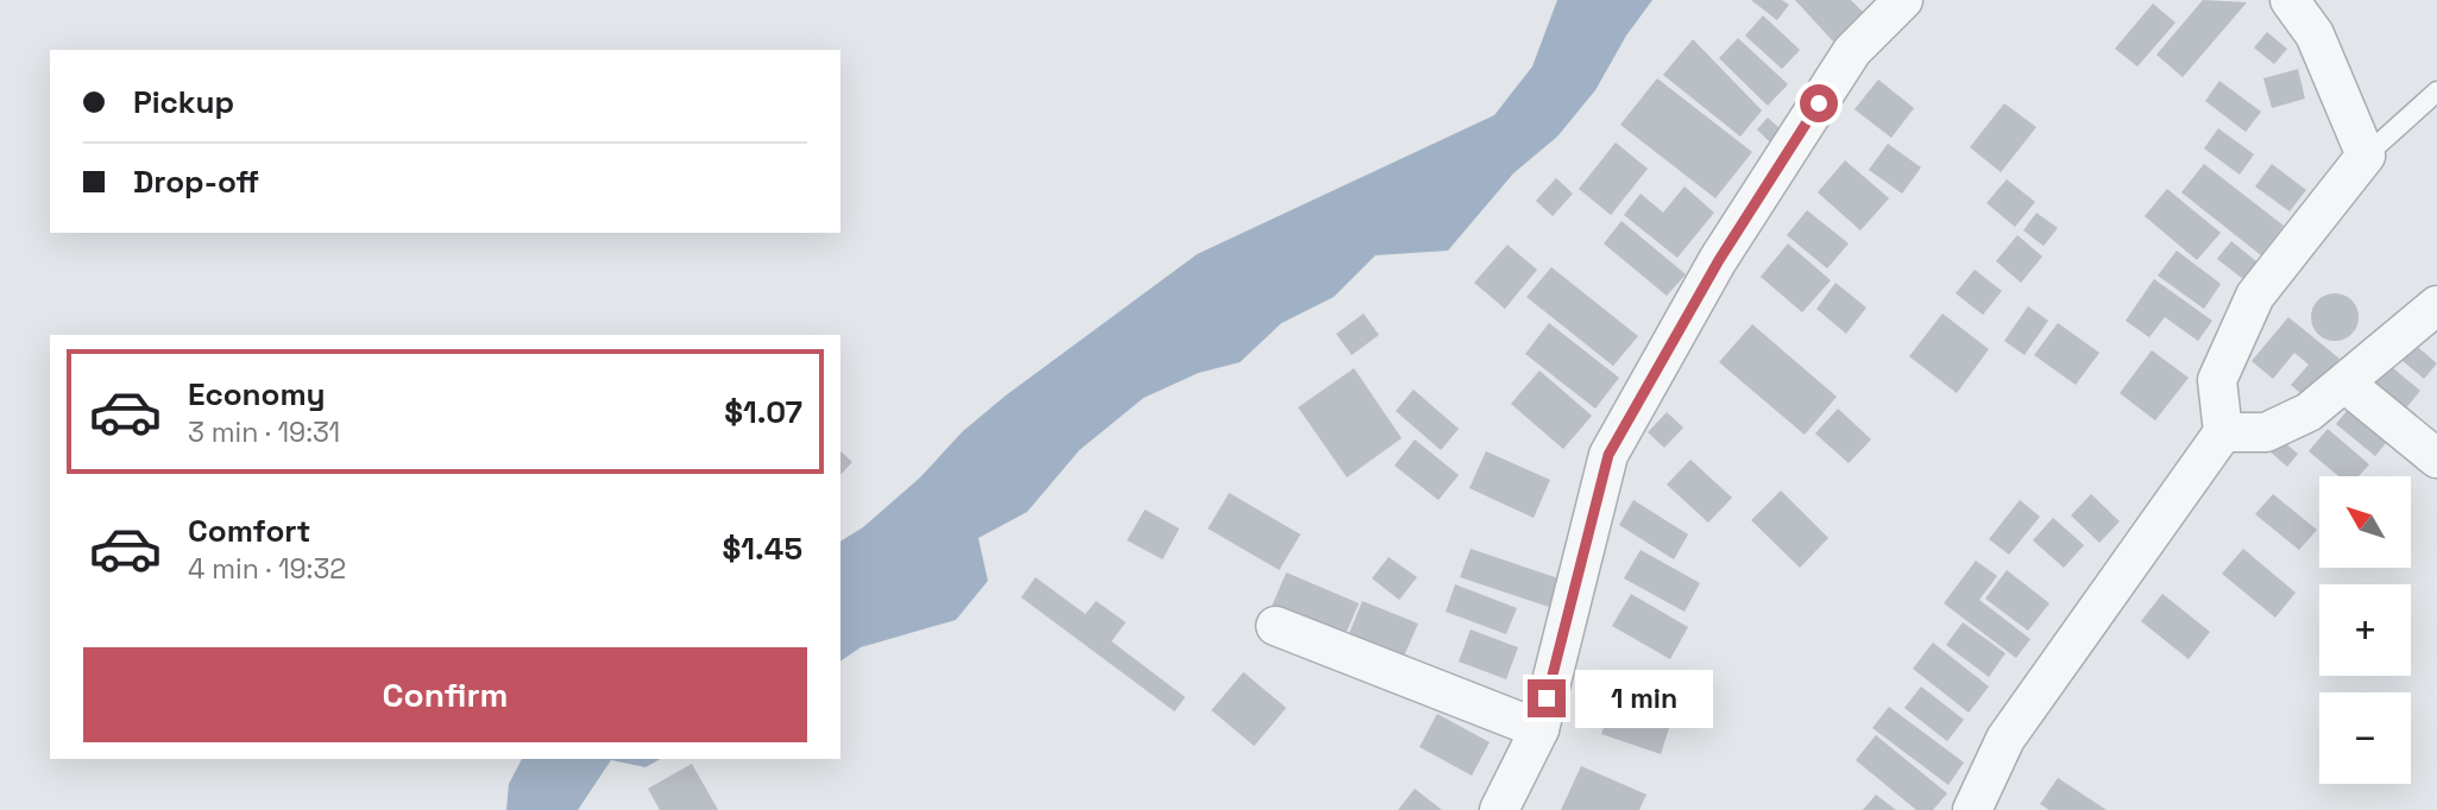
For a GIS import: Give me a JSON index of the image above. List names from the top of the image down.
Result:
{
  "north": "top left",
  "page": {
    "banner": ["Pickup", "Drop-off"],
    "list": [
      {
        "name": "Economy",
        "note": "3 min · 19:31",
        "value": "$1.07"
      },
      {
        "name": "Comfort",
        "note": "4 min · 19:32",
        "value": "$1.45"
      }
    ],
    "map_buttons": ["+", "−"],
    "buttons": "Confirm",
    "bubble": "1 min"
  }
}
